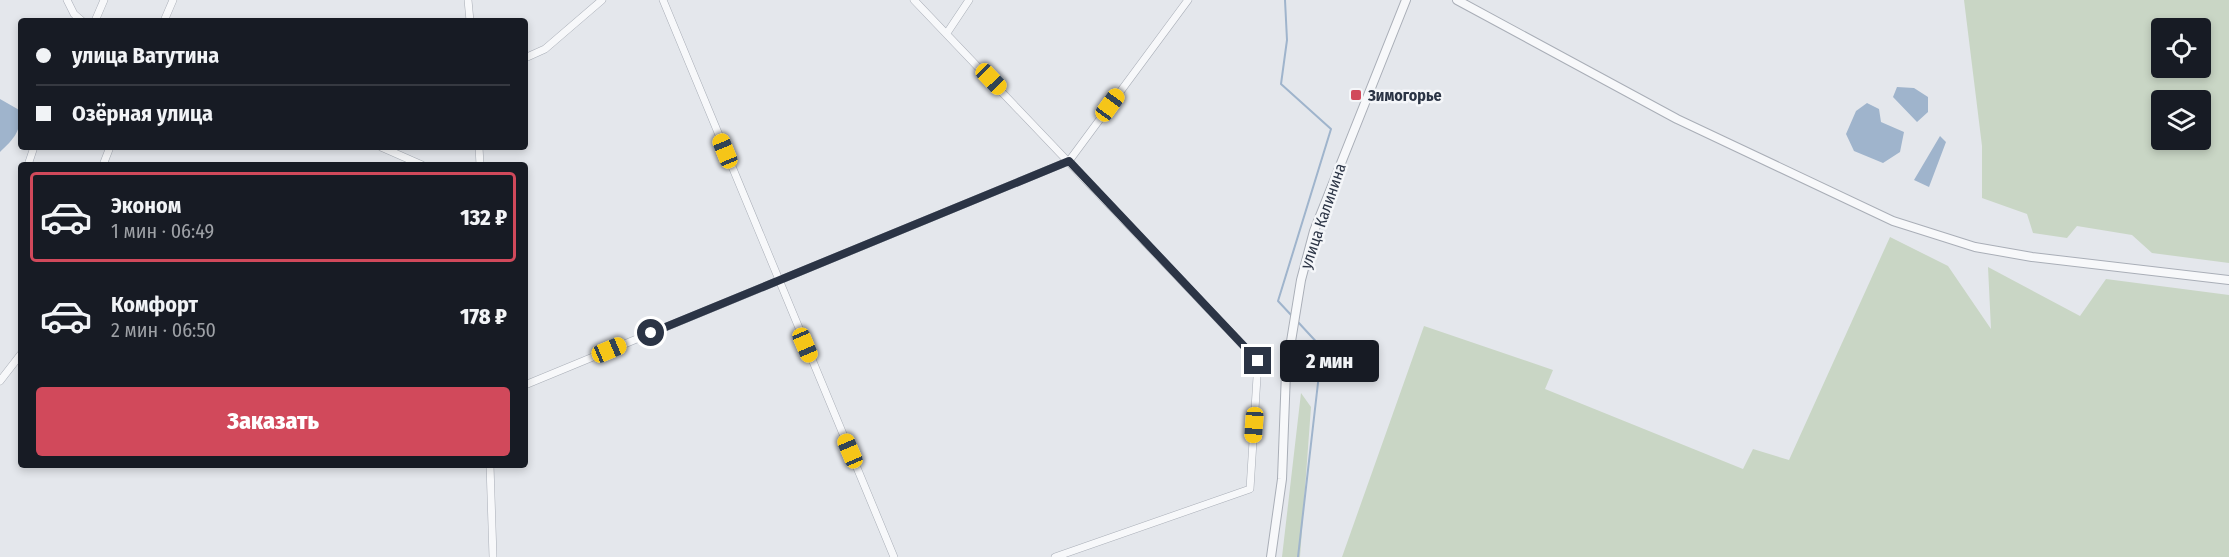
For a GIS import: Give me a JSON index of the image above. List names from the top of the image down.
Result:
{
  "streets": {
    "street": ["улица Калинина"]
  },
  "places": {
    "transit": ["Зимогорье"]
  },
  "page": {
    "banner": ["улица Ватутина", "Озёрная улица"],
    "list": [
      {
        "name": "Эконом",
        "note": "1 мин · 06:49",
        "value": "132 ₽"
      },
      {
        "name": "Комфорт",
        "note": "2 мин · 06:50",
        "value": "178 ₽"
      }
    ],
    "bubble": "2 мин",
    "buttons": "Заказать"
  }
}
